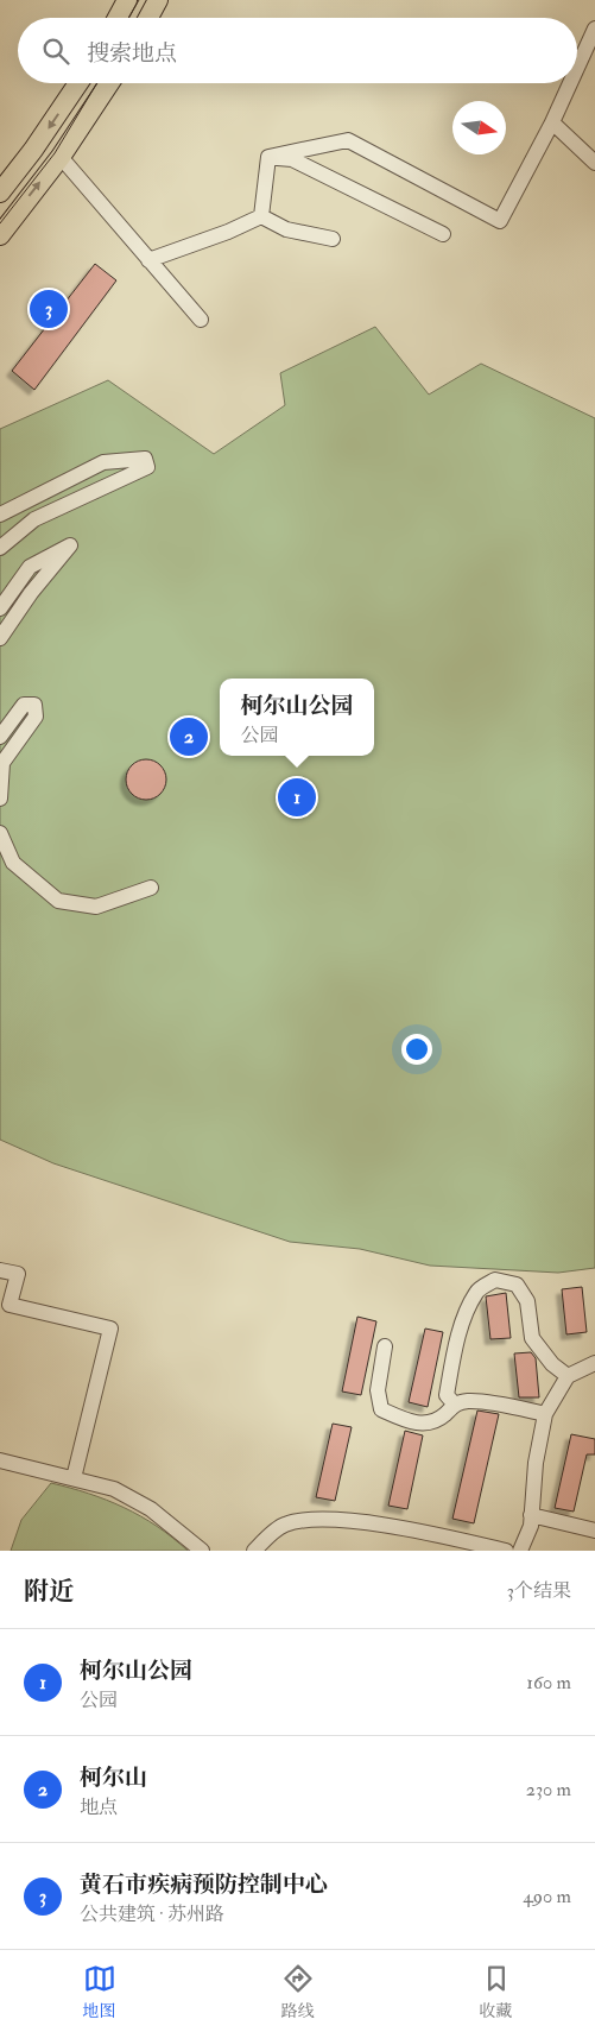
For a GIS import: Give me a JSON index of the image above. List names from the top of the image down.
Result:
{
  "north": "right",
  "page": {
    "search": "搜索地点",
    "pins": ["3", "2", "1"],
    "popup": ["柯尔山公园", "公园"],
    "heading": ["附近", "3个结果"],
    "list": [
      {
        "mark": "1",
        "name": "柯尔山公园",
        "note": "公园",
        "value": "160 m"
      },
      {
        "mark": "2",
        "name": "柯尔山",
        "note": "地点",
        "value": "230 m"
      },
      {
        "mark": "3",
        "name": "黄石市疾病预防控制中心",
        "note": "公共建筑 · 苏州路",
        "value": "490 m"
      }
    ],
    "nav": ["地图", "路线", "收藏"]
  }
}
